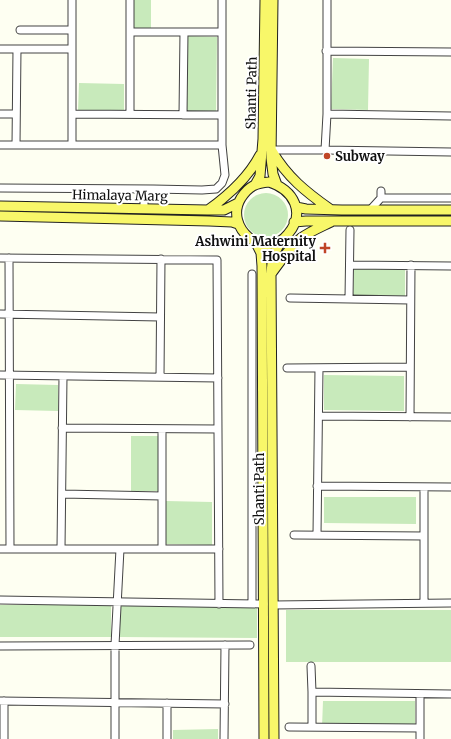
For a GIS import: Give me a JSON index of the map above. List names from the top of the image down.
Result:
{
  "streets": {
    "main road": ["Shanti Path", "Himalaya Marg"]
  },
  "crossings": [
    ["Shanti Path", "Himalaya Marg"]
  ],
  "places": {
    "other": ["Subway"],
    "health": ["Ashwini Maternity Hospital"]
  }
}
